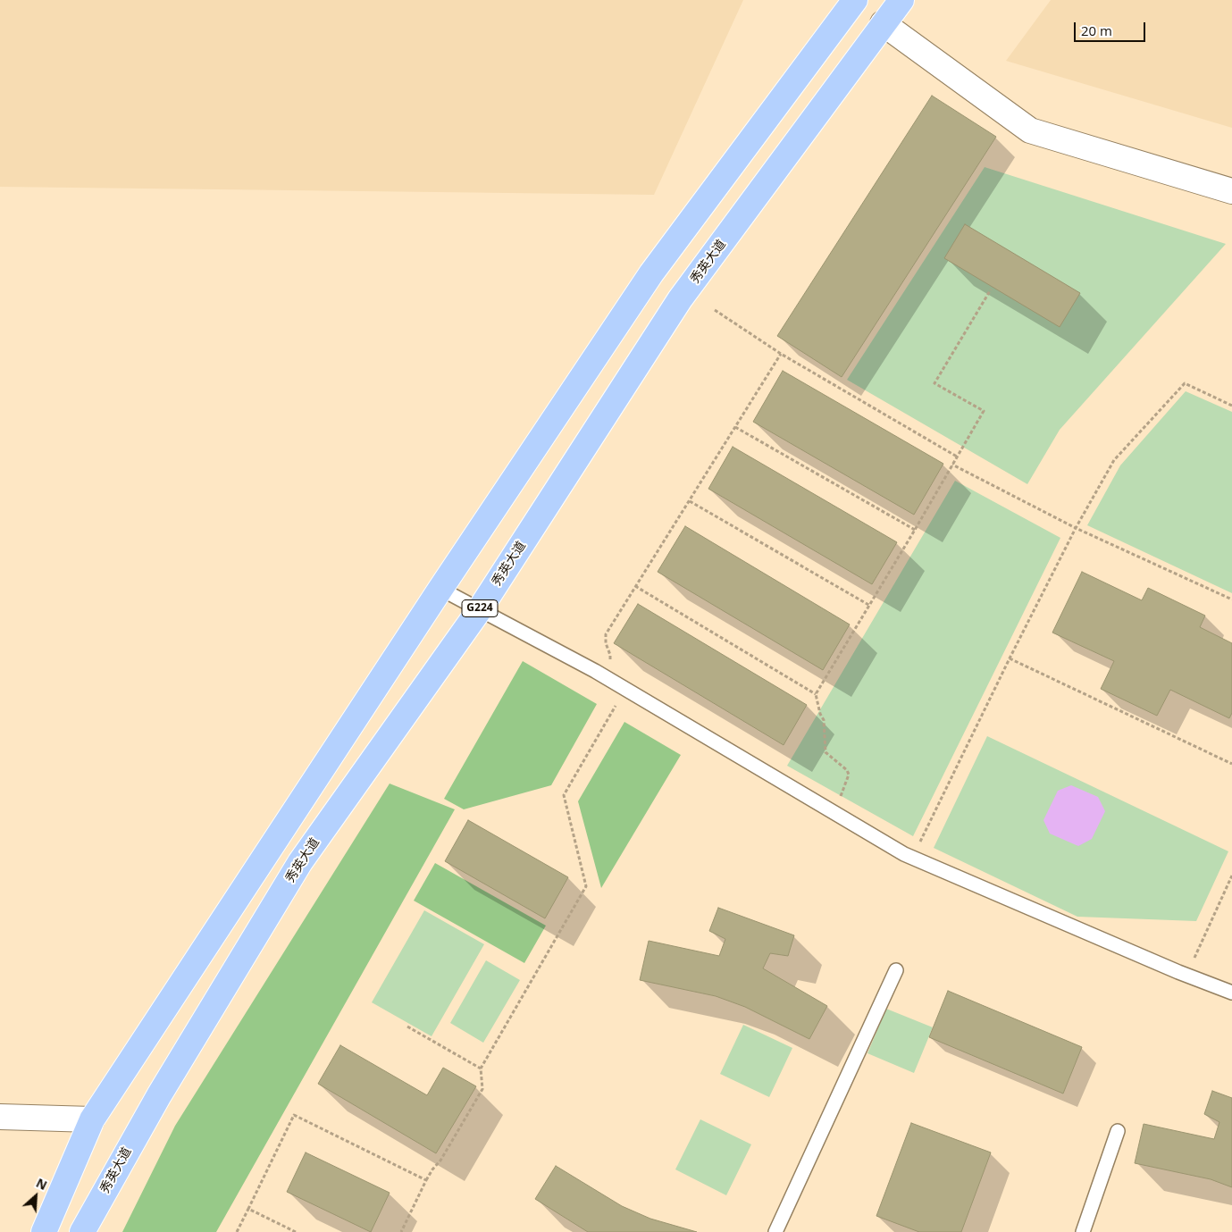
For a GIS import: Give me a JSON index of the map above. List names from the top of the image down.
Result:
{
  "streets": {
    "highway": ["秀英大道", "G224"]
  },
  "scale_bar": "20 m",
  "north": "top right"
}
